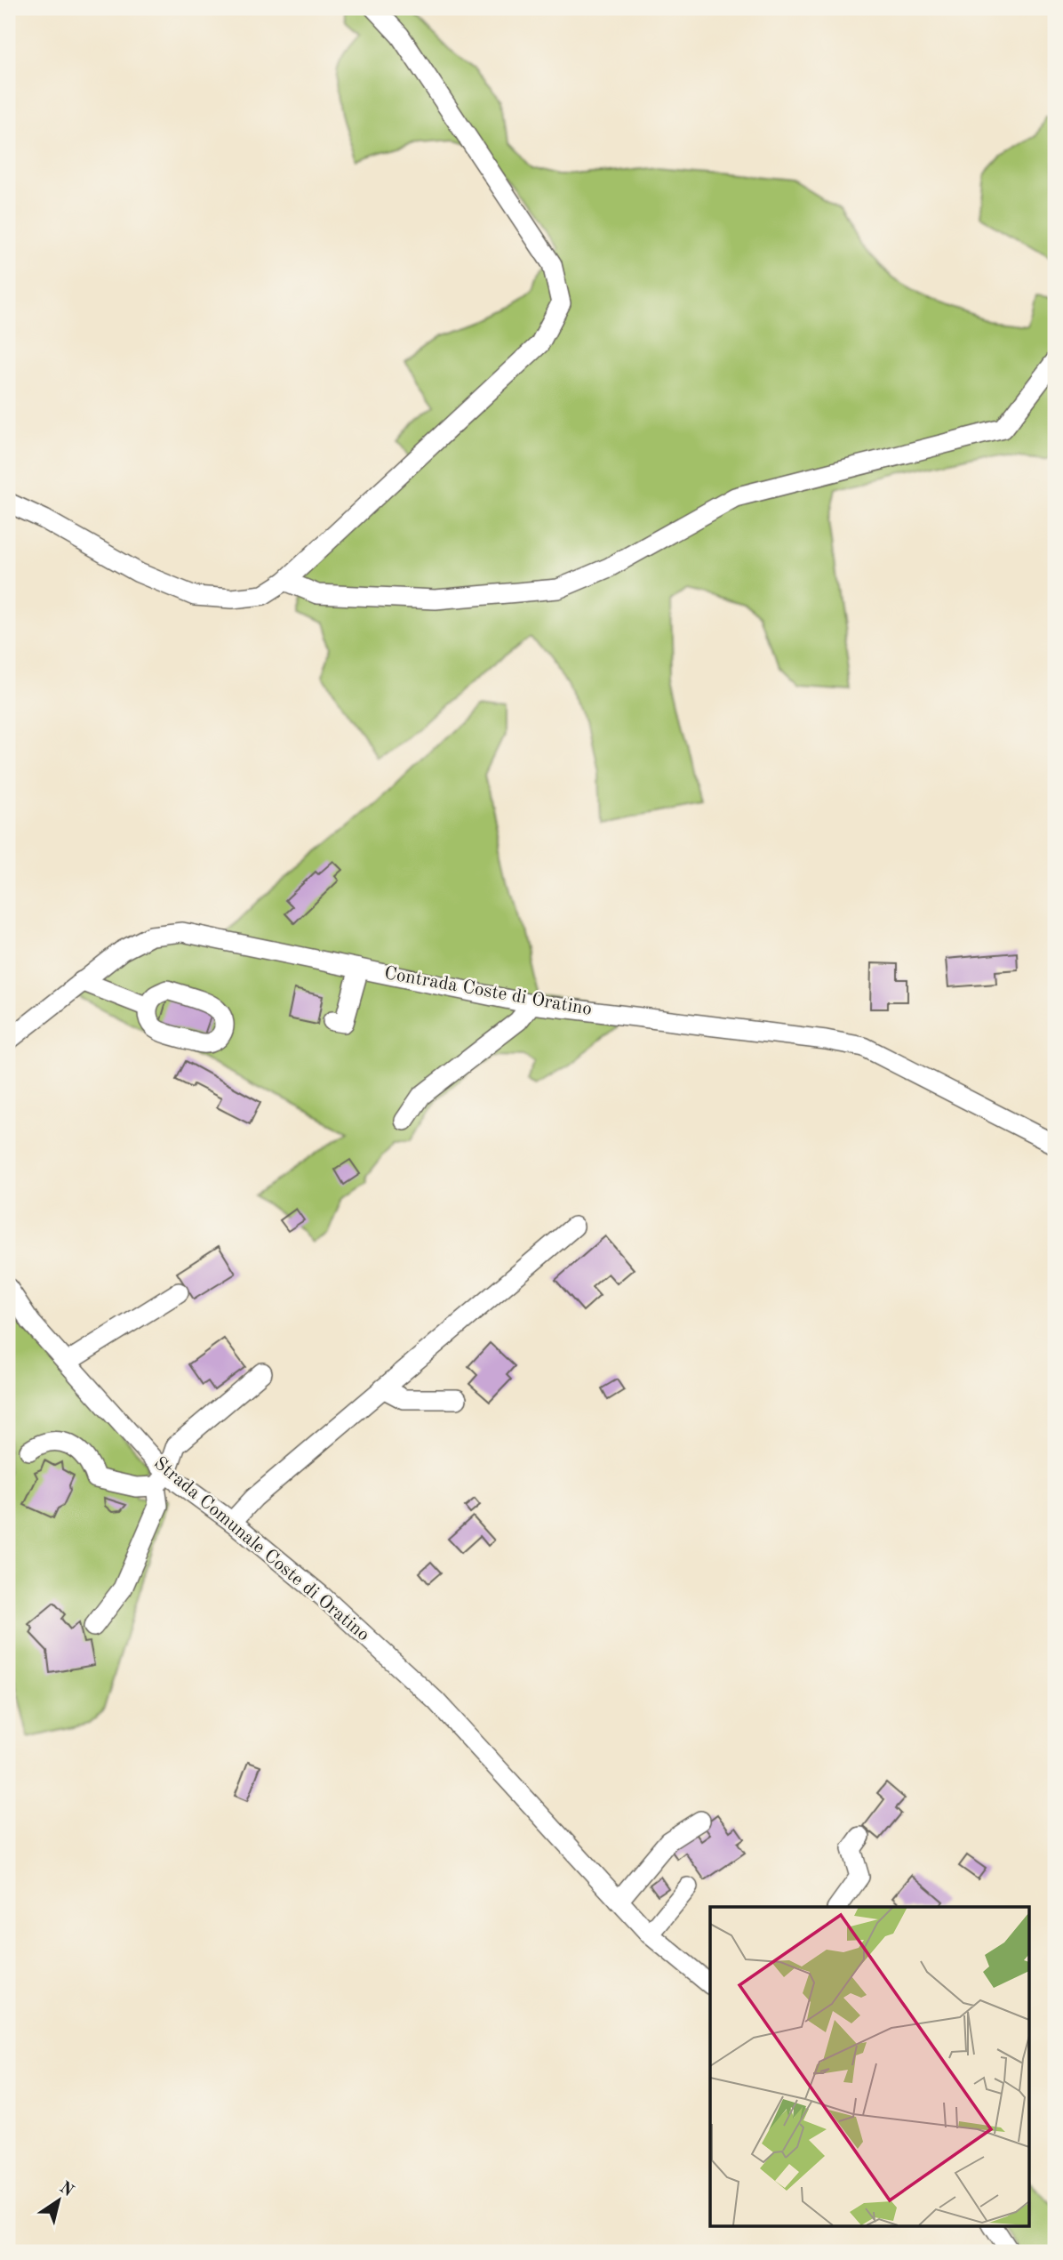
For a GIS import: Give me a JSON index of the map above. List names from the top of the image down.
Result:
{
  "streets": {
    "street": ["Contrada Coste di Oratino", "Strada Comunale Coste di Oratino"]
  },
  "north": "top right"
}
